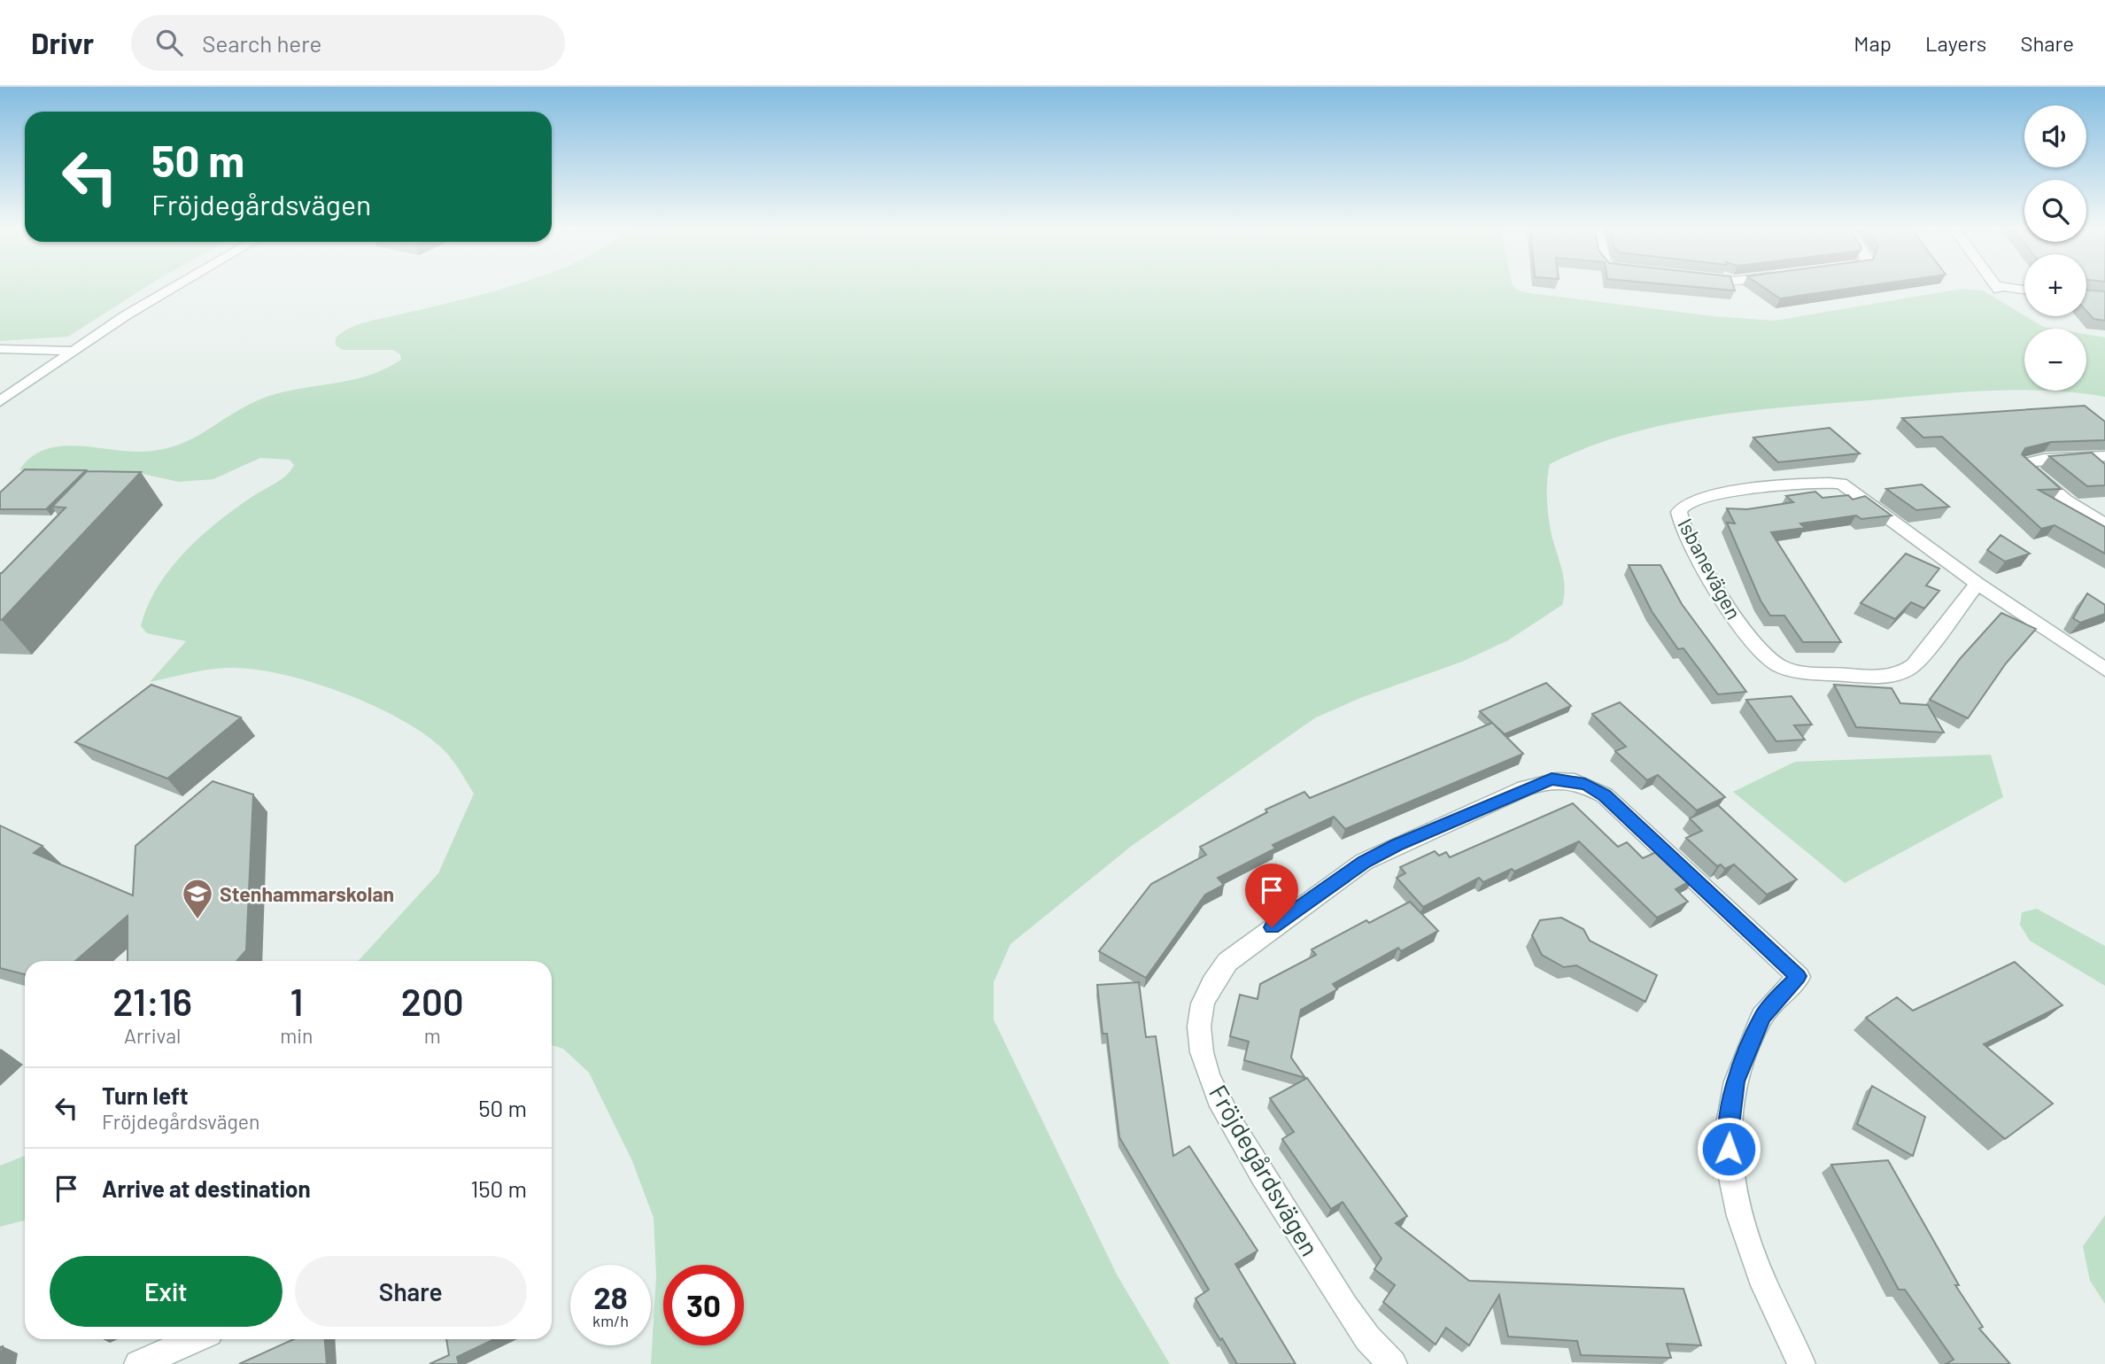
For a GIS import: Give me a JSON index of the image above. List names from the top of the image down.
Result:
{
  "streets": {
    "street": ["Isbanevägen", "Fröjdegårdsvägen"]
  },
  "places": {
    "school or university": ["Stenhammarskolan"]
  },
  "page": {
    "header": "Drivr",
    "search": "Search here",
    "nav": ["Map", "Layers", "Share"],
    "map_buttons": ["+", "−"],
    "turn": ["50 m", "Fröjdegårdsvägen"],
    "eta": [
      "21:16",
      "Arrival",
      "1",
      "min",
      "200",
      "m"
    ],
    "list": [
      {
        "name": "Turn left",
        "note": "Fröjdegårdsvägen",
        "value": "50 m"
      },
      {
        "name": "Arrive at destination",
        "value": "150 m"
      }
    ],
    "buttons": ["Exit", "Share"],
    "speed": "28 km/h",
    "limit": "30"
  }
}
